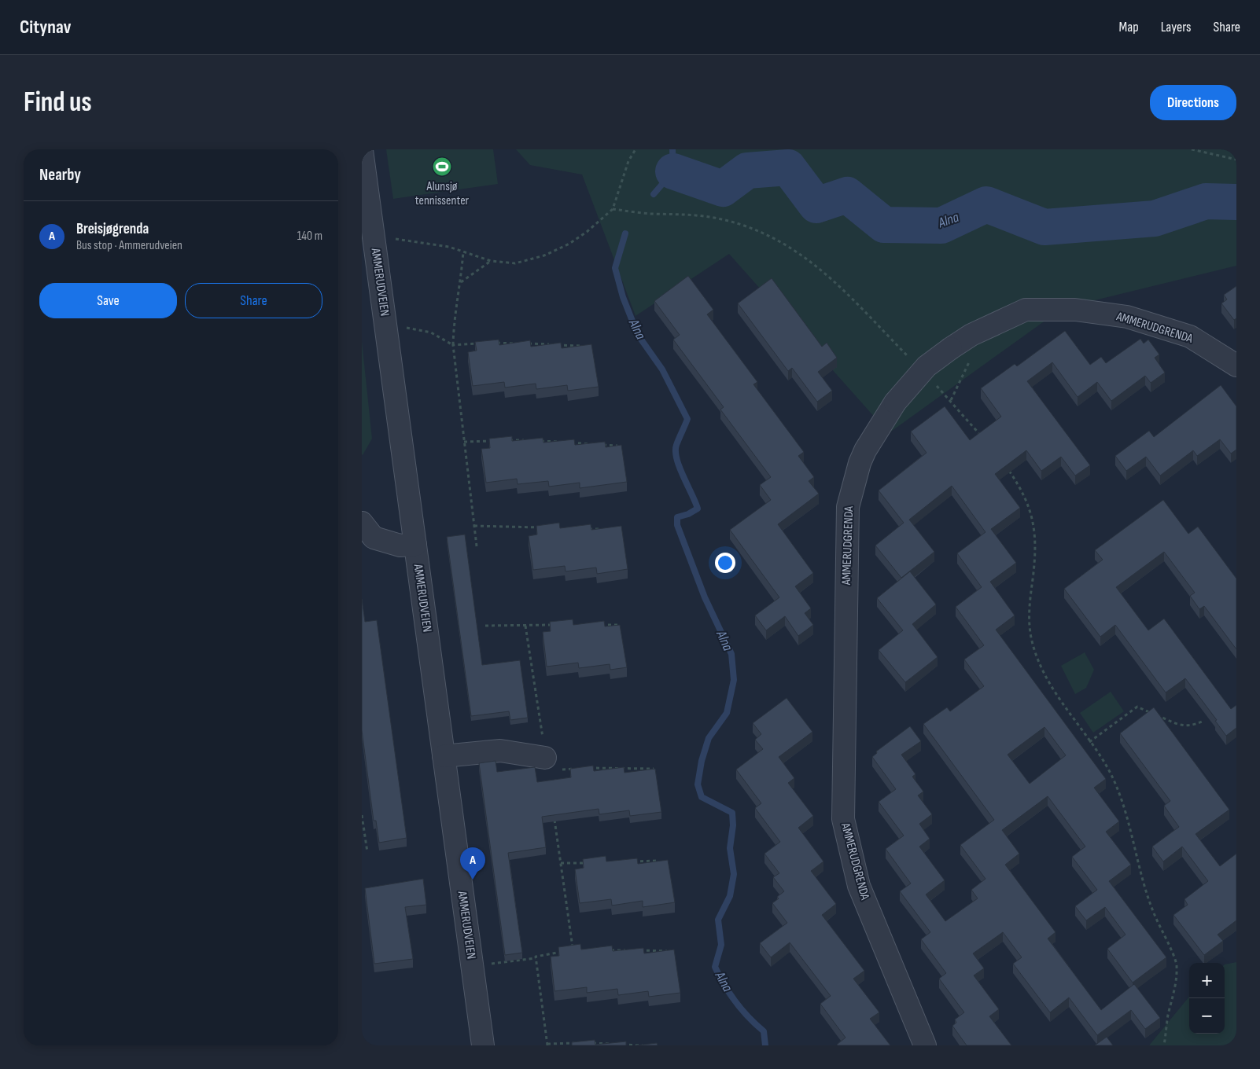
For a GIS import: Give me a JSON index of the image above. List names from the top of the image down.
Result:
{
  "streets": {
    "street": ["AMMERUDVEIEN", "AMMERUDGRENDA"]
  },
  "water": ["Alna"],
  "places": {
    "sports": ["Alunsjø tennissenter"]
  },
  "page": {
    "header": "Citynav",
    "nav": ["Map", "Layers", "Share"],
    "buttons": [
      "Directions",
      ["Save", "Share"]
    ],
    "title": "Find us",
    "heading": "Nearby",
    "list": [
      {
        "mark": "A",
        "name": "Breisjøgrenda",
        "note": "Bus stop · Ammerudveien",
        "value": "140 m"
      }
    ],
    "pins": "A",
    "map_buttons": ["+", "−"]
  }
}
